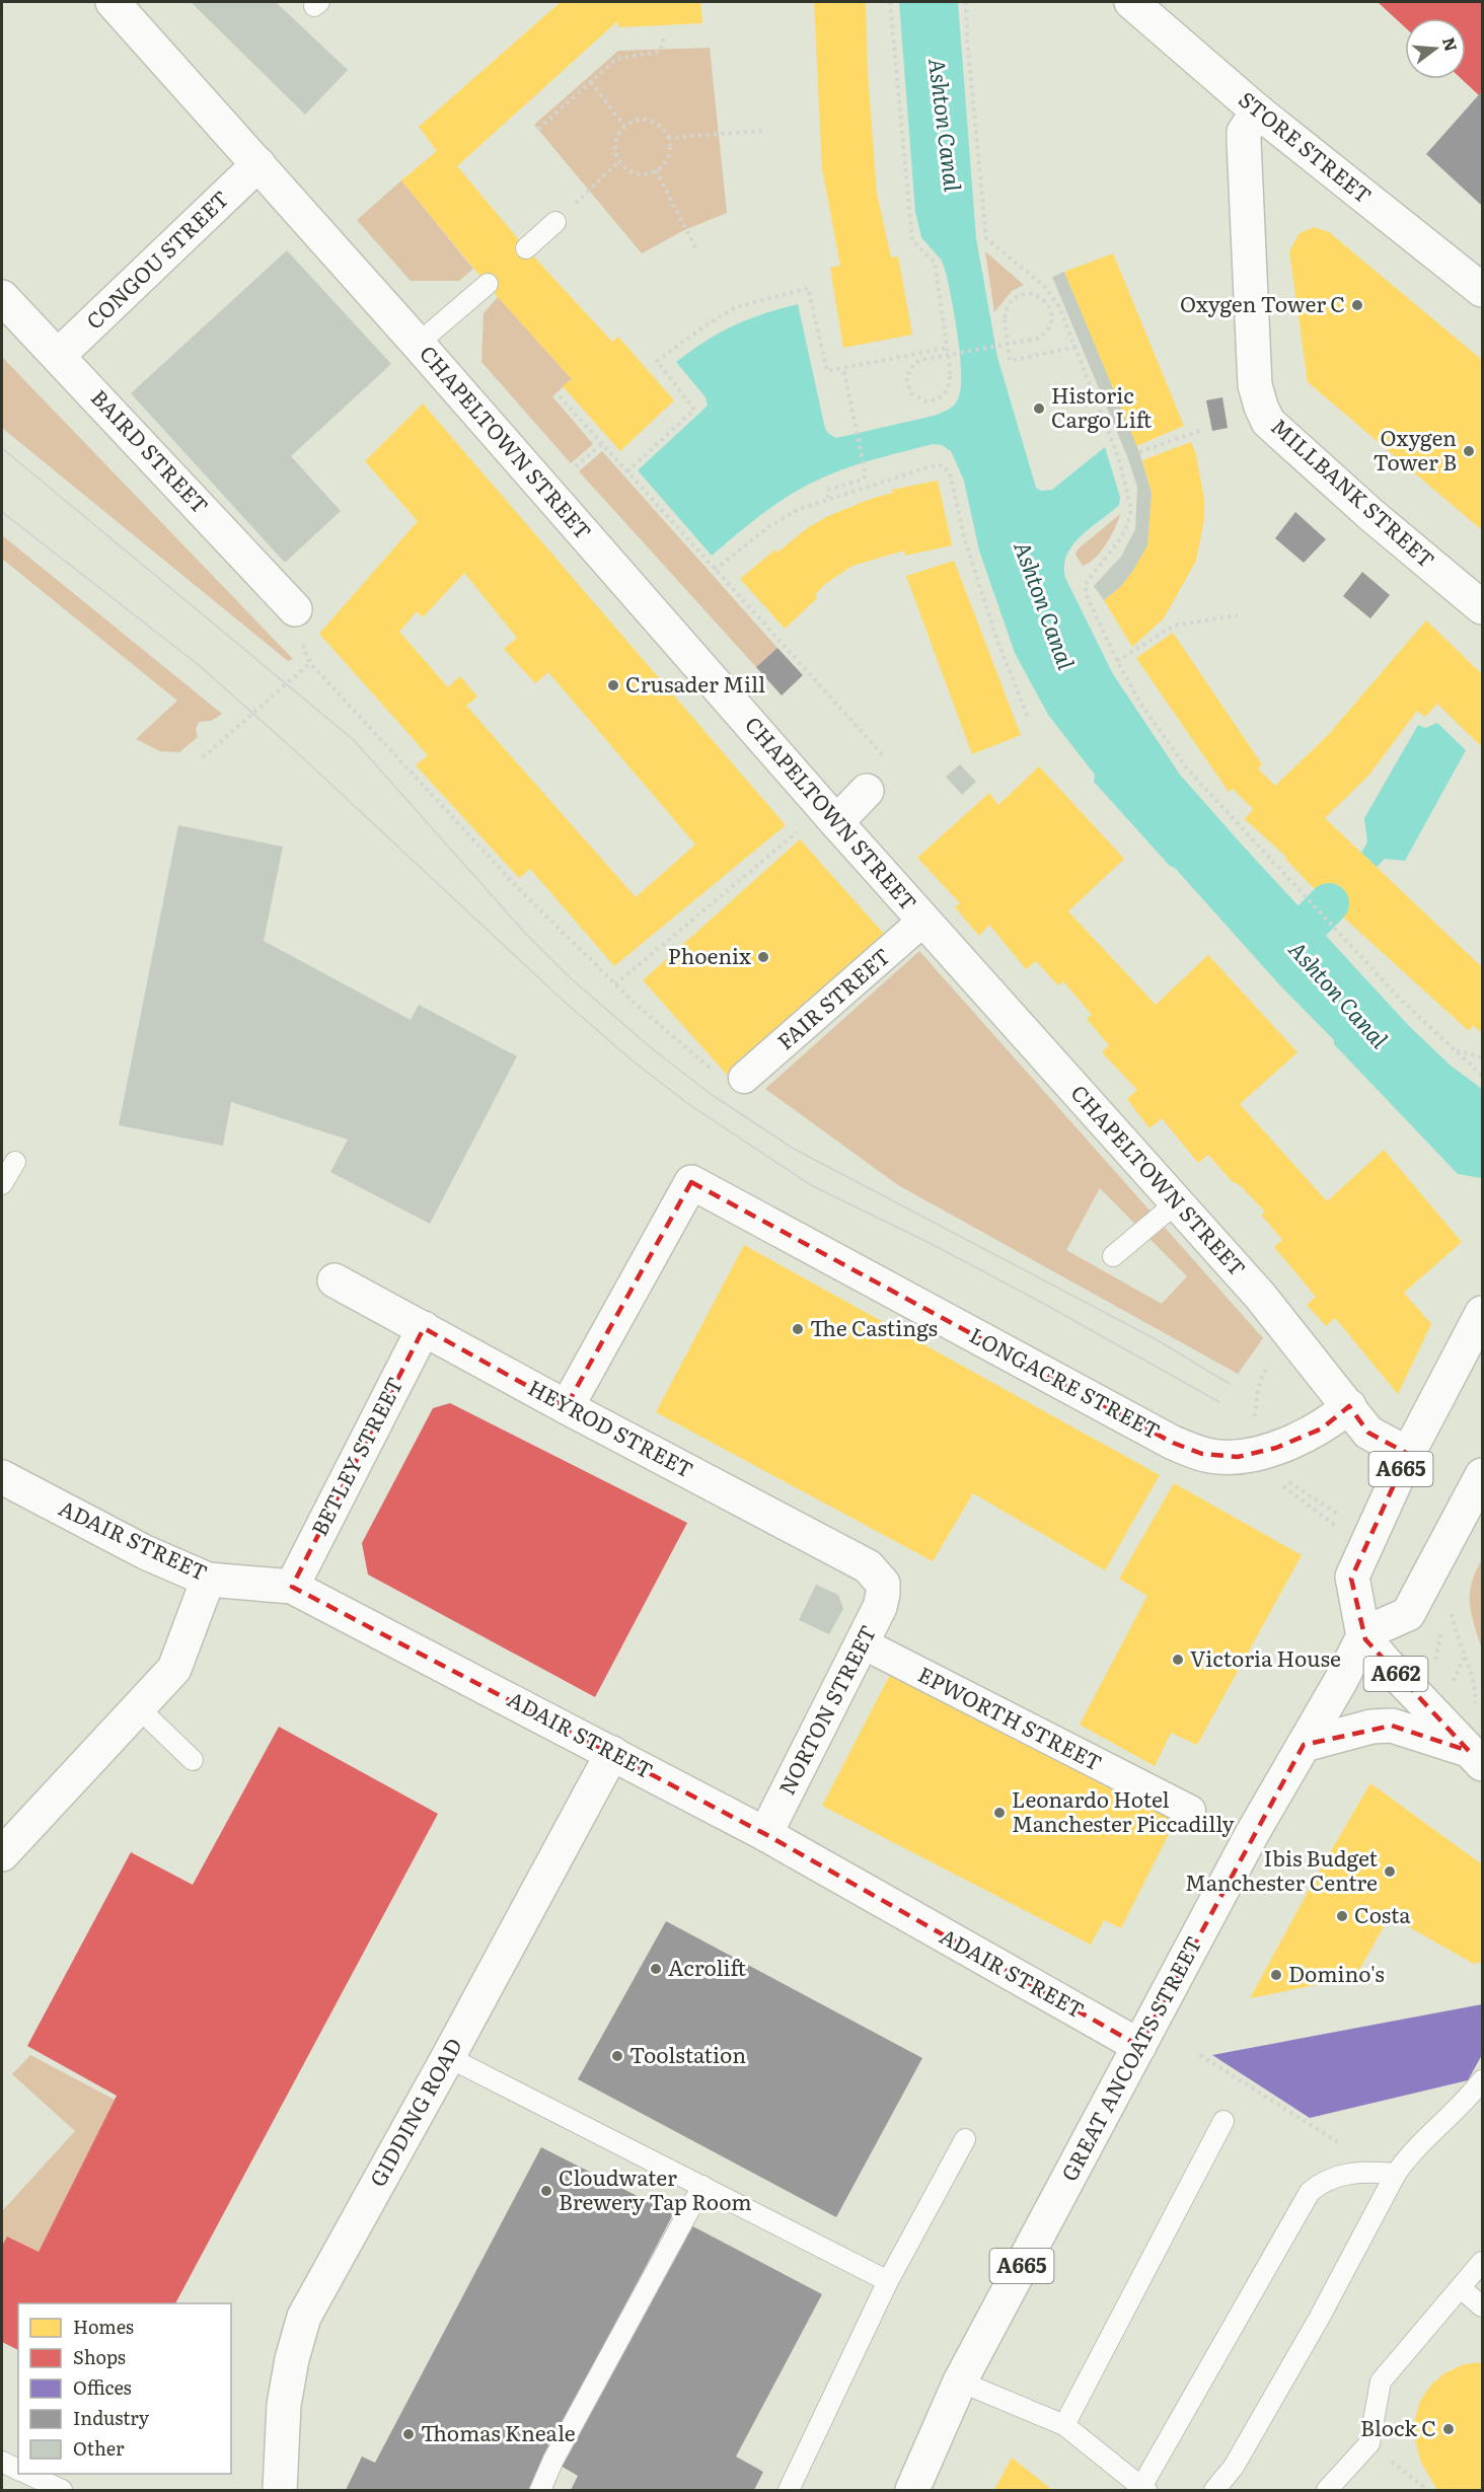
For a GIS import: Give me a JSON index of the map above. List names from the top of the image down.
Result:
{
  "streets": {
    "main road": [
      "STORE STREET",
      "CONGOU STREET",
      "CHAPELTOWN STREET",
      "BAIRD STREET",
      "MILLBANK STREET",
      "LONGACRE STREET",
      "HEYROD STREET",
      "BETLEY STREET",
      "A665",
      "ADAIR STREET",
      "A662",
      "NORTON STREET",
      "GREAT ANCOATS STREET",
      "GIDDING ROAD"
    ],
    "street": ["FAIR STREET", "EPWORTH STREET"]
  },
  "crossings": [
    ["STORE STREET", "MILLBANK STREET"],
    ["CONGOU STREET", "CHAPELTOWN STREET"],
    ["CONGOU STREET", "BAIRD STREET"],
    ["CHAPELTOWN STREET", "FAIR STREET"],
    ["CHAPELTOWN STREET", "LONGACRE STREET"],
    ["CHAPELTOWN STREET", "A665"],
    ["LONGACRE STREET", "HEYROD STREET"],
    ["HEYROD STREET", "BETLEY STREET"],
    ["HEYROD STREET", "NORTON STREET"],
    ["BETLEY STREET", "ADAIR STREET"],
    ["A665", "A662"],
    ["A665", "GREAT ANCOATS STREET"],
    ["ADAIR STREET", "NORTON STREET"],
    ["ADAIR STREET", "GREAT ANCOATS STREET"],
    ["ADAIR STREET", "GIDDING ROAD"],
    ["A662", "GREAT ANCOATS STREET"],
    ["NORTON STREET", "EPWORTH STREET"]
  ],
  "water": ["Ashton Canal"],
  "places": [
    "Oxygen Tower C",
    "Historic Cargo Lift",
    "Oxygen Tower B",
    "Crusader Mill",
    "Phoenix",
    "The Castings",
    "Victoria House",
    "Leonardo Hotel Manchester Piccadilly",
    "Ibis Budget Manchester Centre",
    "Costa",
    "Acrolift",
    "Domino's",
    "Toolstation",
    "Cloudwater Brewery Tap Room",
    "Block C",
    "Thomas Kneale"
  ],
  "legend": [
    "Homes",
    "Shops",
    "Offices",
    "Industry",
    "Other"
  ],
  "north": "right"
}
